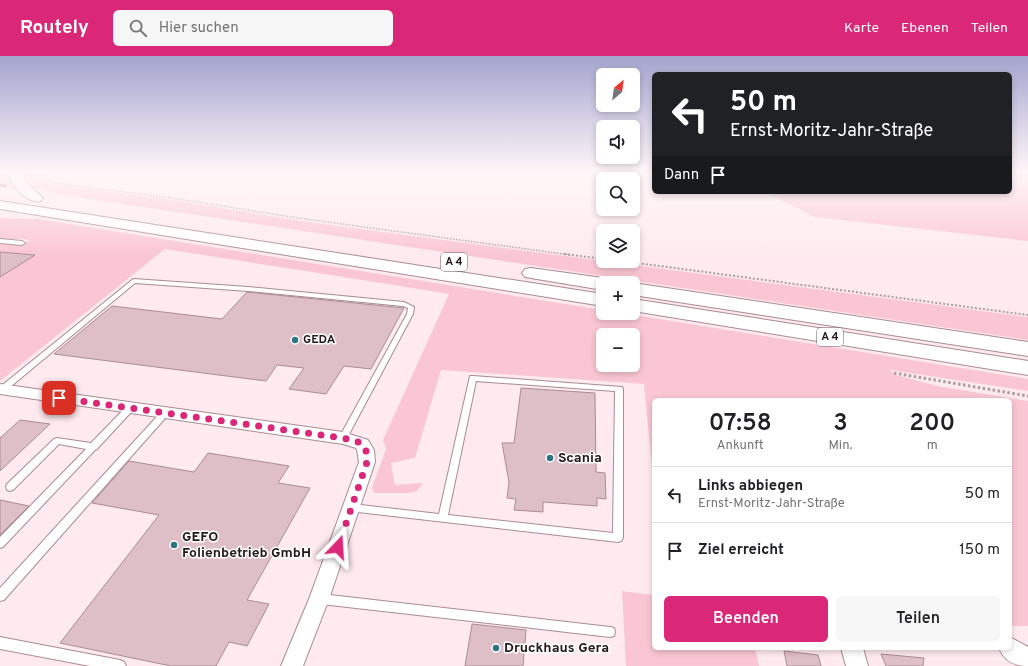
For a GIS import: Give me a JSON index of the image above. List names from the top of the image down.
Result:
{
  "streets": {
    "highway": ["A 4"]
  },
  "places": [
    "GEDA",
    "Scania",
    "GEFO Folienbetrieb GmbH",
    "Druckhaus Gera"
  ],
  "north": "top right",
  "page": {
    "header": "Routely",
    "search": "Hier suchen",
    "nav": ["Karte", "Ebenen", "Teilen"],
    "map_buttons": ["+", "−"],
    "turn": ["50 m", "Ernst-Moritz-Jahr-Straße"],
    "then": "Dann",
    "eta": [
      "07:58",
      "Ankunft",
      "3",
      "Min.",
      "200",
      "m"
    ],
    "list": [
      {
        "name": "Links abbiegen",
        "note": "Ernst-Moritz-Jahr-Straße",
        "value": "50 m"
      },
      {
        "name": "Ziel erreicht",
        "value": "150 m"
      }
    ],
    "buttons": ["Beenden", "Teilen"]
  }
}
